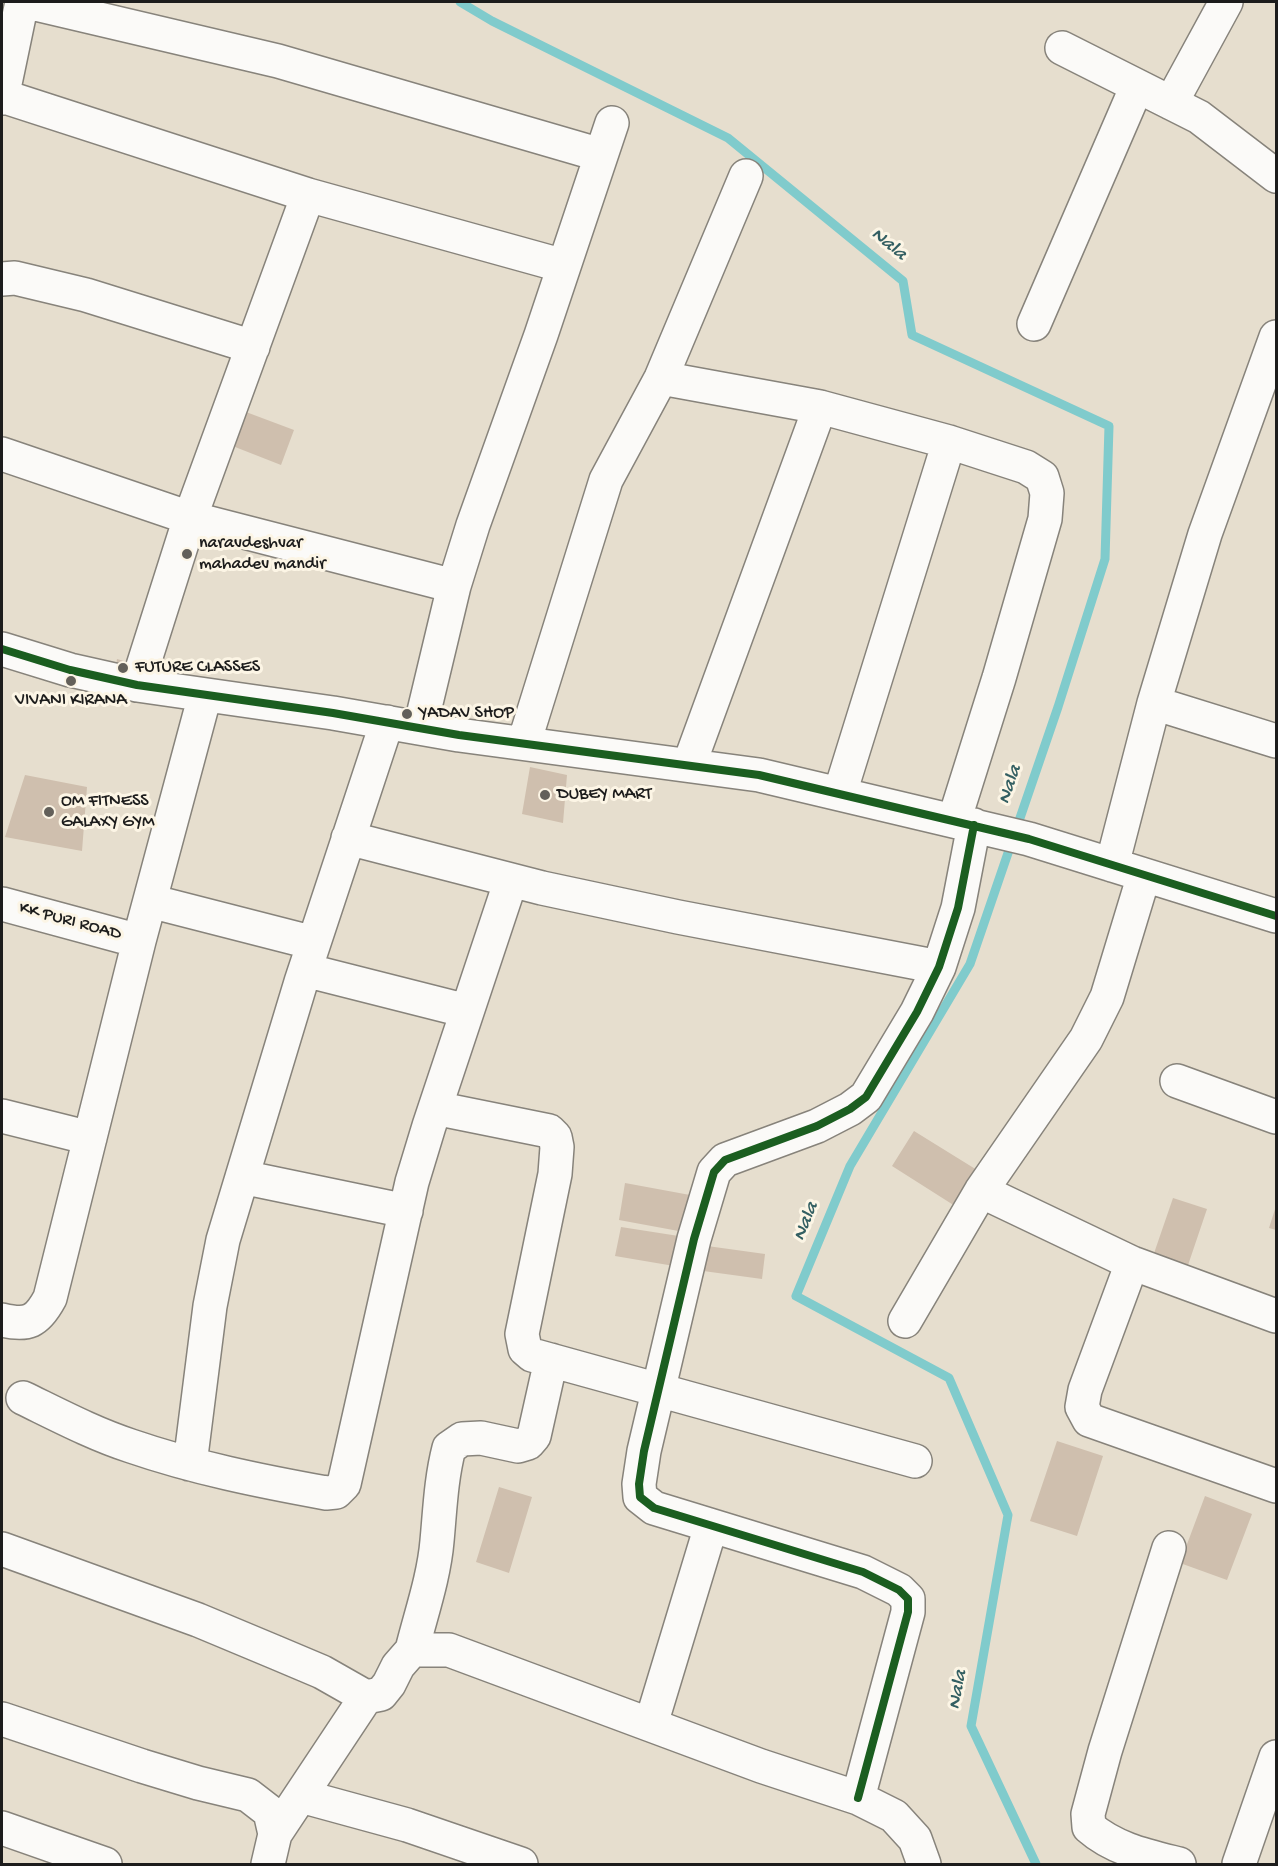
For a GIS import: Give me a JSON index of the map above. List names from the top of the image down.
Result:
{
  "streets": {
    "street": ["KK PURI ROAD"]
  },
  "water": ["Nala"],
  "places": [
    "naravdeshvar mahadev mandir",
    "FUTURE CLASSES",
    "VIVANI KIRANA",
    "YADAV SHOP",
    "DUBEY MART",
    "OM FITNESS GALAXY GYM"
  ]
}
